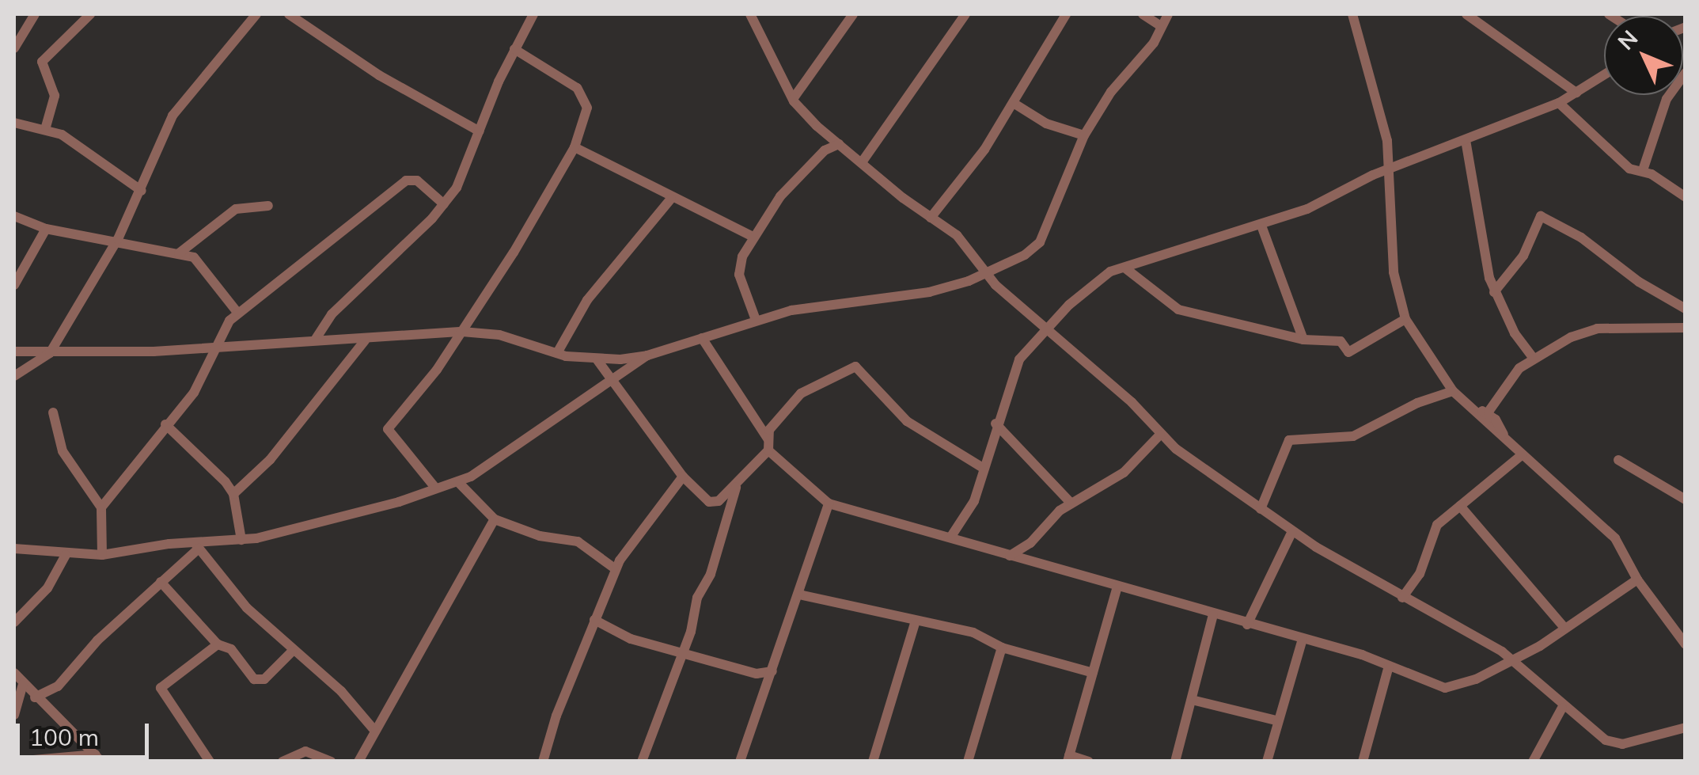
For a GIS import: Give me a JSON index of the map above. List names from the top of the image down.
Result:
{
  "scale_bar": "100 m",
  "north": "top left"
}
